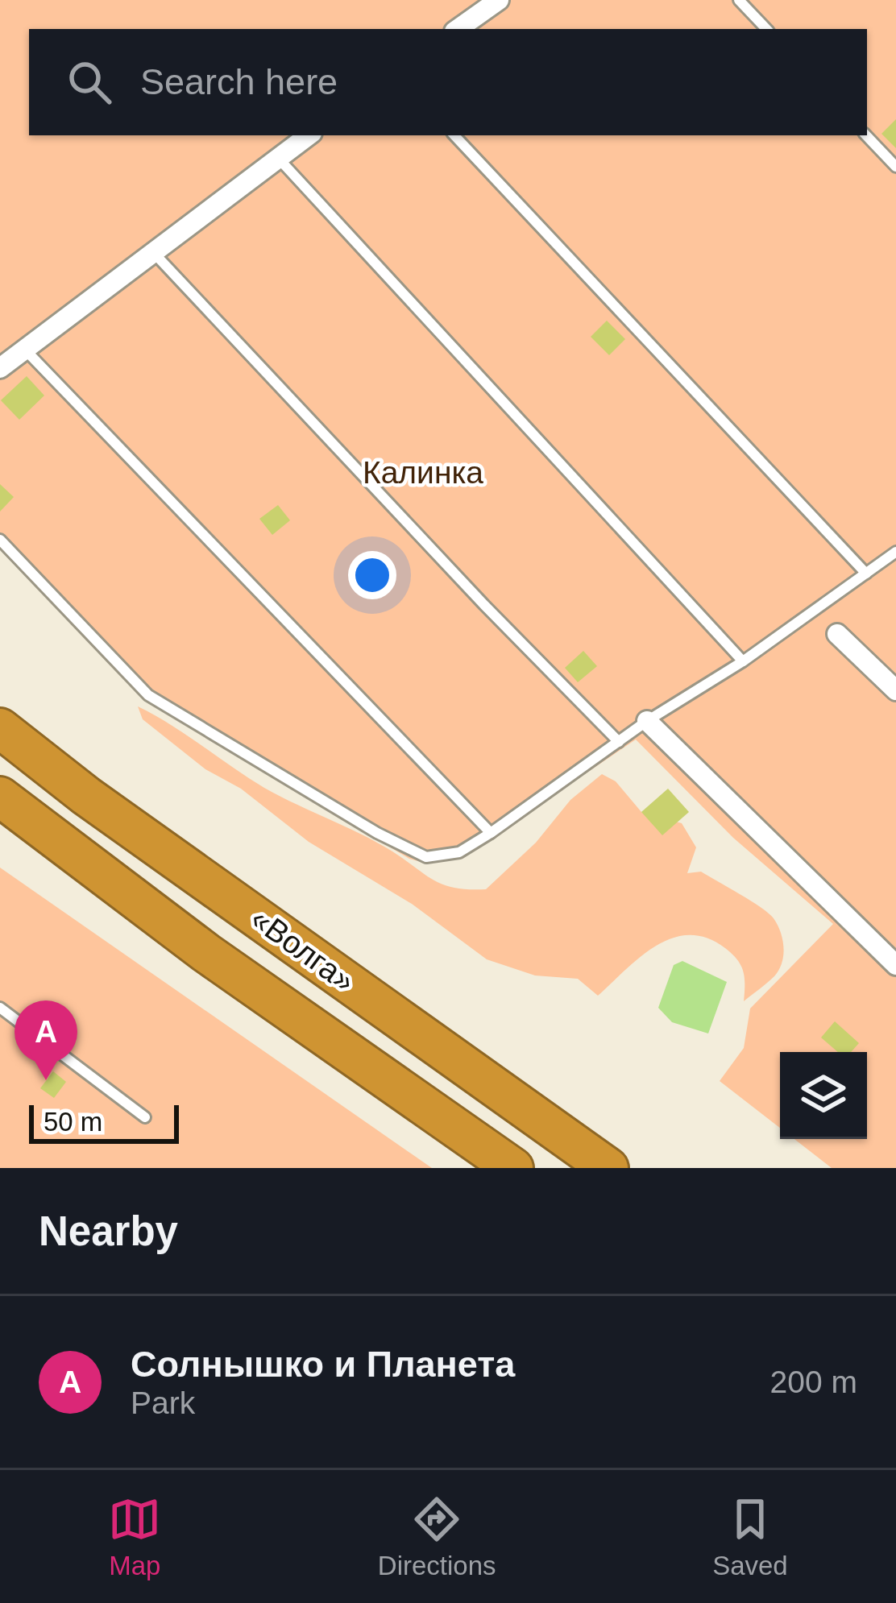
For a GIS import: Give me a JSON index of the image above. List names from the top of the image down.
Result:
{
  "streets": {
    "highway": ["«Волга»"]
  },
  "parks": ["Калинка"],
  "scale_bar": "50 m",
  "page": {
    "search": "Search here",
    "pins": "A",
    "scale": "50 m",
    "heading": "Nearby",
    "list": [
      {
        "mark": "A",
        "name": "Солнышко и Планета",
        "note": "Park",
        "value": "200 m"
      }
    ],
    "nav": ["Map", "Directions", "Saved"]
  }
}
